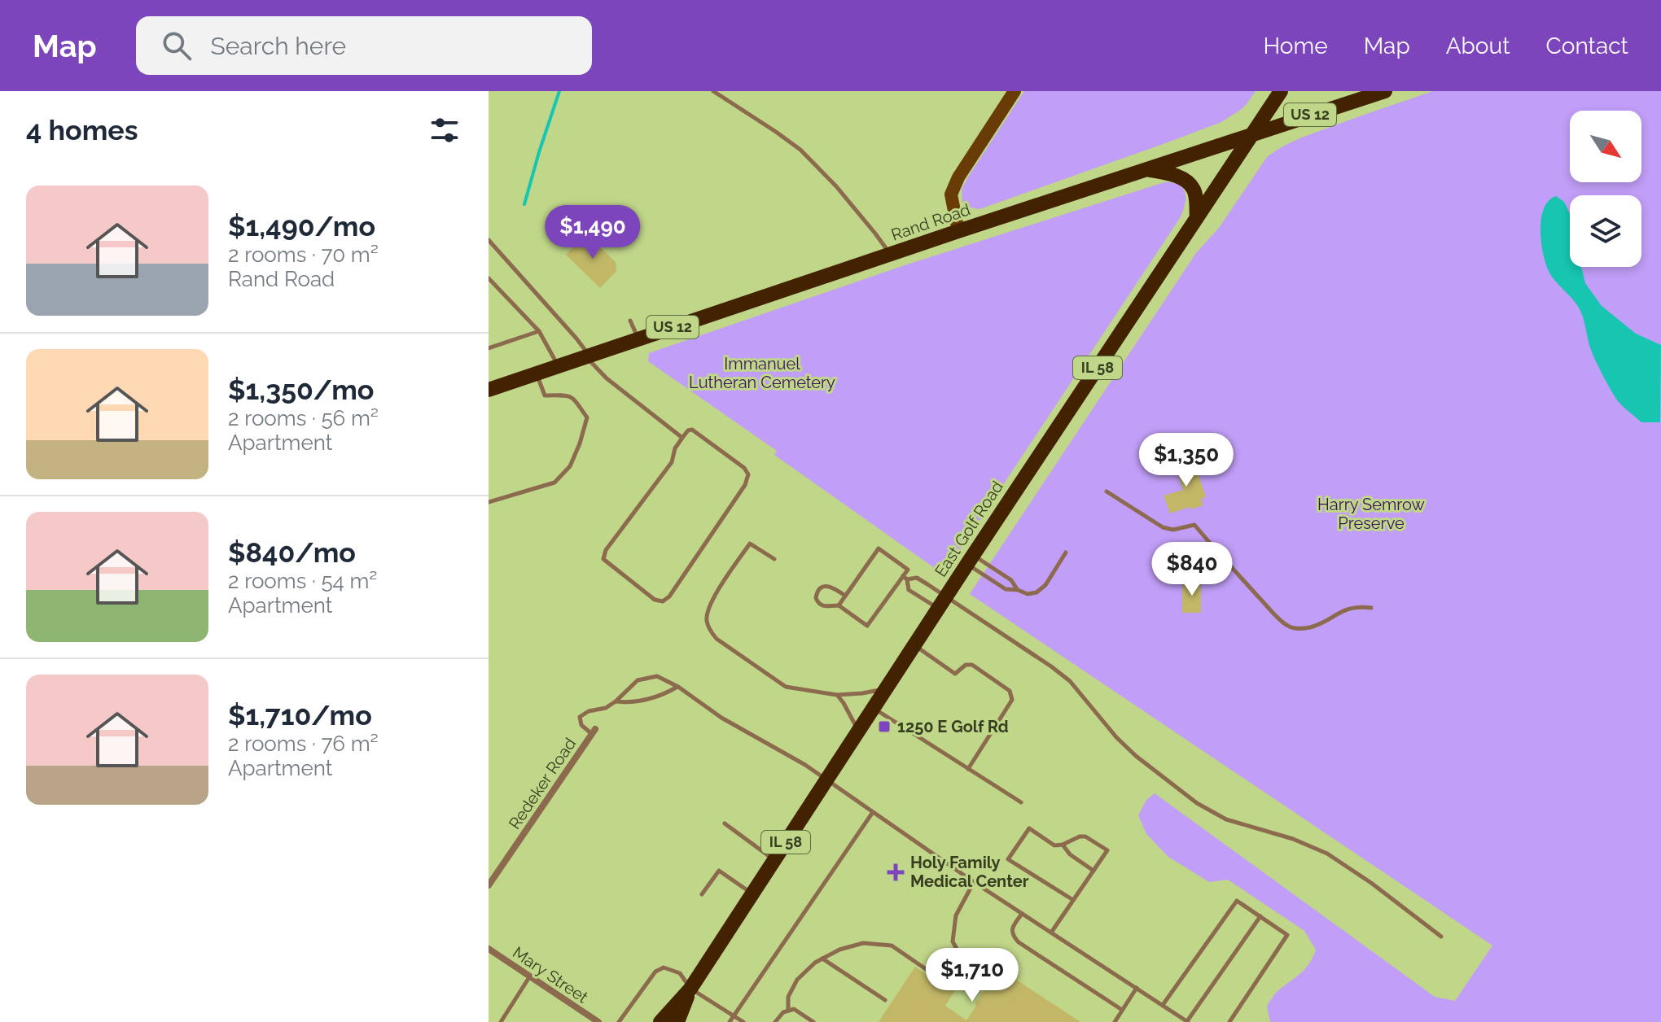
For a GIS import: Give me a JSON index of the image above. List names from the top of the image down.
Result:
{
  "streets": {
    "main road": [
      "US 12",
      "Rand Road",
      "IL 58",
      "East Golf Road"
    ],
    "street": ["Redeker Road", "Mary Street"]
  },
  "crossings": [
    ["Rand Road", "East Golf Road"]
  ],
  "parks": ["Immanuel Lutheran Cemetery", "Harry Semrow Preserve"],
  "places": {
    "transit": ["1250 E Golf Rd"],
    "health": ["Holy Family Medical Center"]
  },
  "north": "bottom right",
  "page": {
    "header": "Map",
    "search": "Search here",
    "nav": [
      "Home",
      "Map",
      "About",
      "Contact"
    ],
    "heading": "4 homes",
    "list": [
      {
        "name": "$1,490/mo",
        "note": "2 rooms · 70 m² · Rand Road"
      },
      {
        "name": "$1,350/mo",
        "note": "2 rooms · 56 m² · Apartment"
      },
      {
        "name": "$840/mo",
        "note": "2 rooms · 54 m² · Apartment"
      },
      {
        "name": "$1,710/mo",
        "note": "2 rooms · 76 m² · Apartment"
      }
    ],
    "price": [
      "$1,490",
      "$1,350",
      "$840",
      "$1,710"
    ]
  }
}
